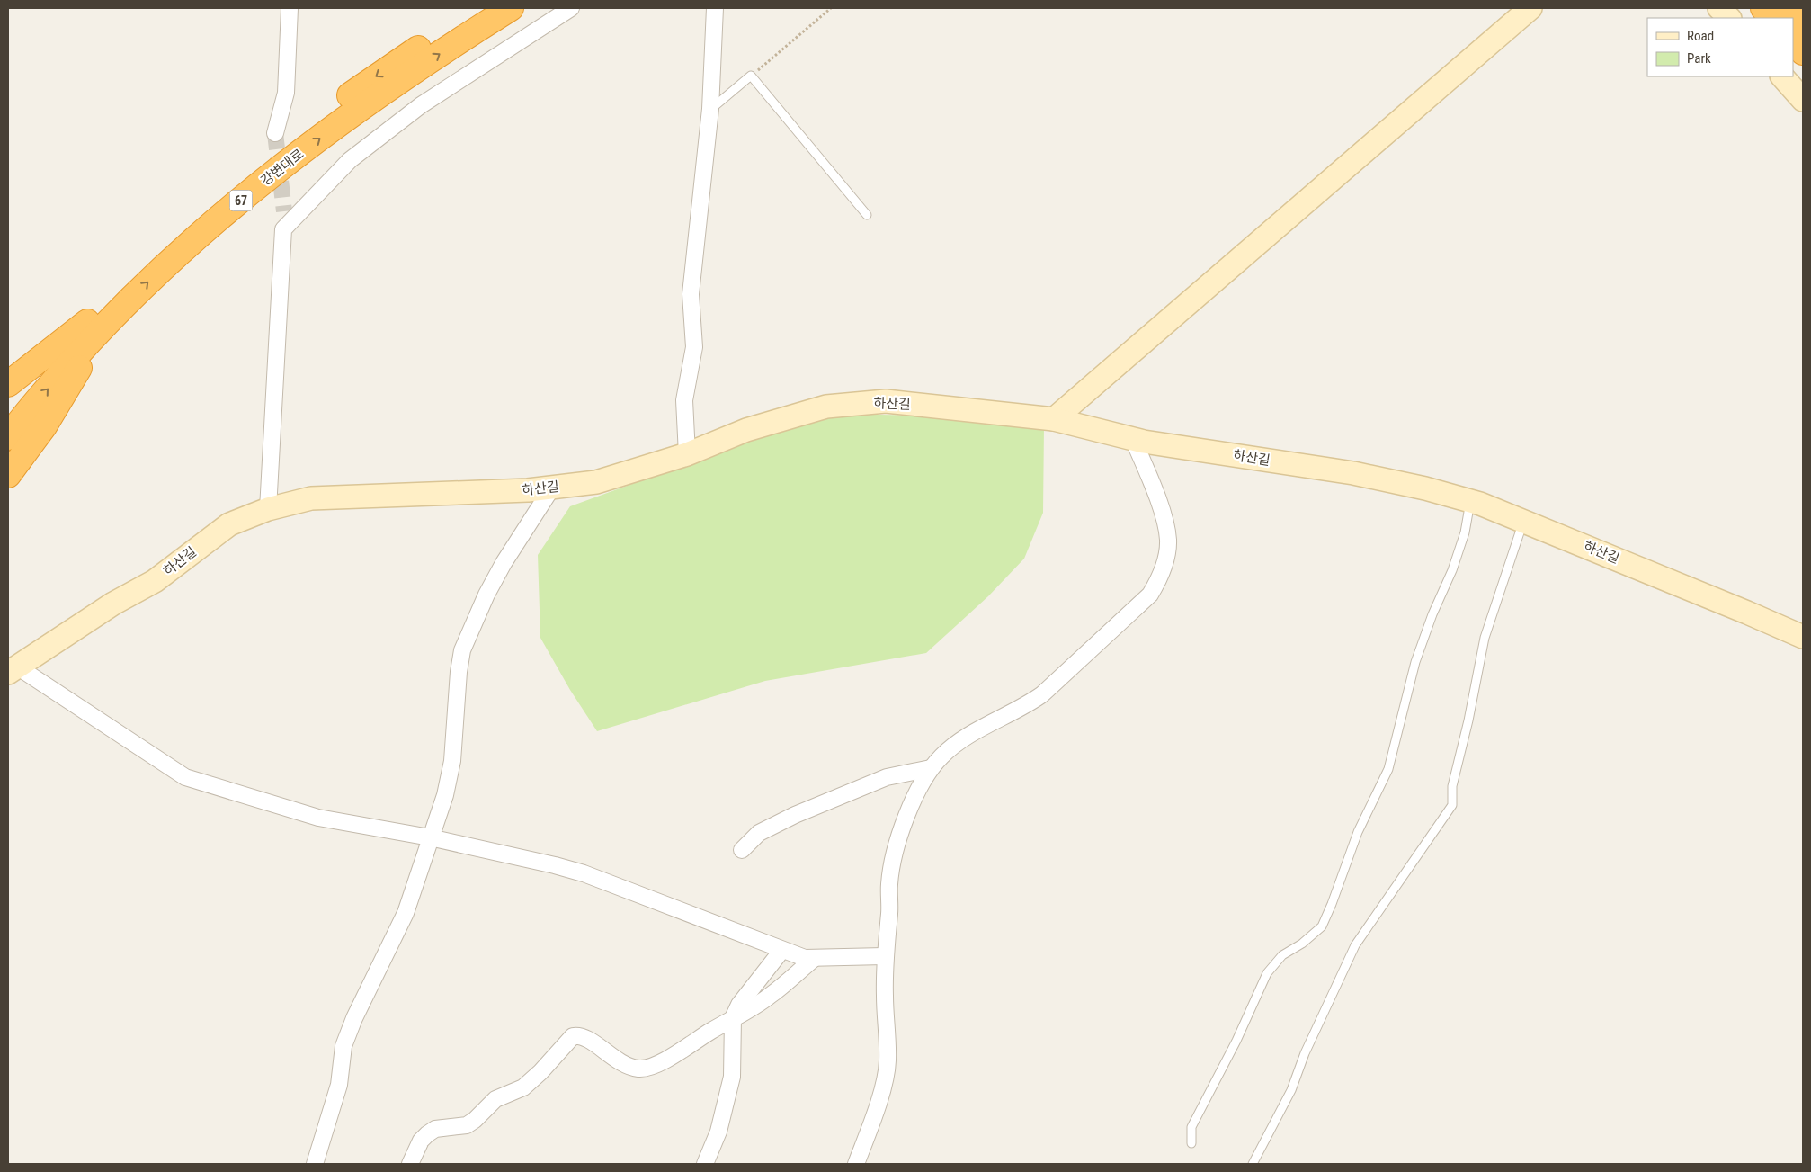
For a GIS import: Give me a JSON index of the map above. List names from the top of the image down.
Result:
{
  "streets": {
    "highway": ["강변대로", "67"],
    "street": ["하산길"]
  },
  "legend": ["Road", "Park"]
}
